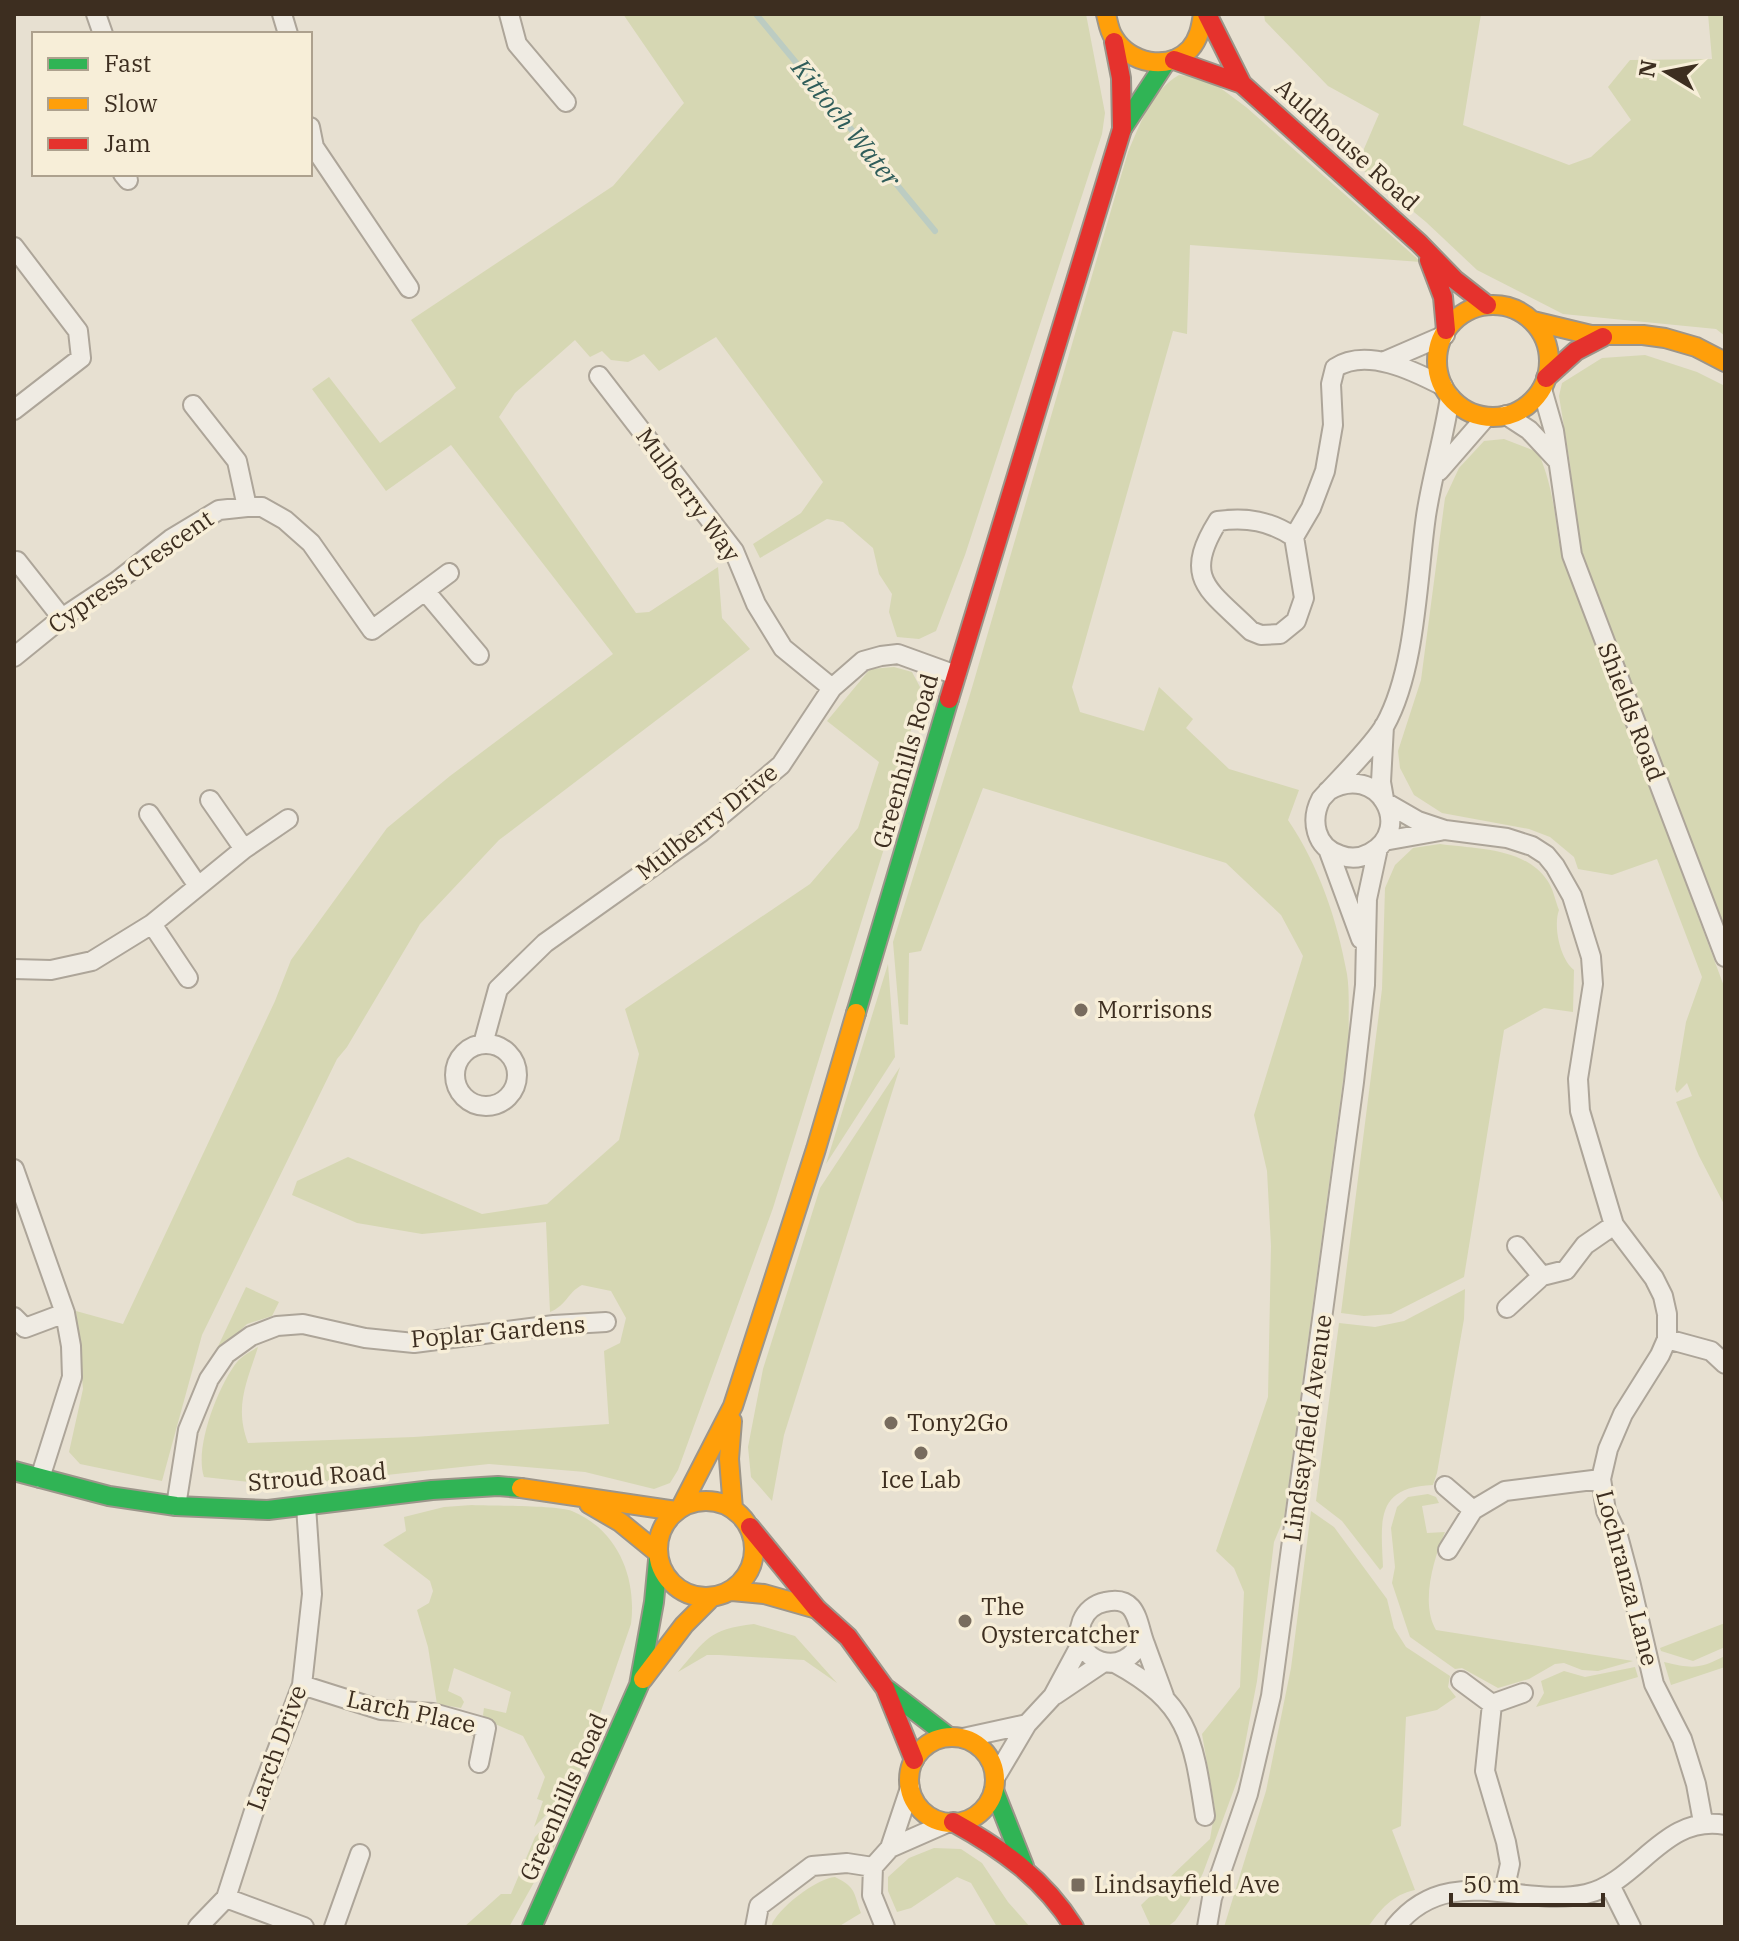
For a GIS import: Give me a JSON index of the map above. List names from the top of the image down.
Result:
{
  "streets": {
    "street": [
      "Auldhouse Road",
      "Mulberry Way",
      "Cypress Crescent",
      "Shields Road",
      "Greenhills Road",
      "Mulberry Drive",
      "Poplar Gardens",
      "Lindsayfield Avenue",
      "Stroud Road",
      "Lochranza Lane",
      "Larch Place",
      "Larch Drive"
    ]
  },
  "crossings": [
    ["Auldhouse Road", "Shields Road"],
    ["Auldhouse Road", "Greenhills Road"],
    ["Auldhouse Road", "Lindsayfield Avenue"],
    ["Mulberry Way", "Mulberry Drive"],
    ["Shields Road", "Lindsayfield Avenue"],
    ["Greenhills Road", "Mulberry Drive"],
    ["Greenhills Road", "Stroud Road"],
    ["Poplar Gardens", "Stroud Road"],
    ["Stroud Road", "Larch Drive"],
    ["Larch Place", "Larch Drive"]
  ],
  "water": ["Kittoch Water"],
  "places": {
    "other": [
      "Morrisons",
      "Tony2Go",
      "Ice Lab",
      "The Oystercatcher"
    ],
    "transit": ["Lindsayfield Ave"]
  },
  "legend": ["Fast", "Slow", "Jam"],
  "scale_bar": "50 m",
  "north": "left"
}
